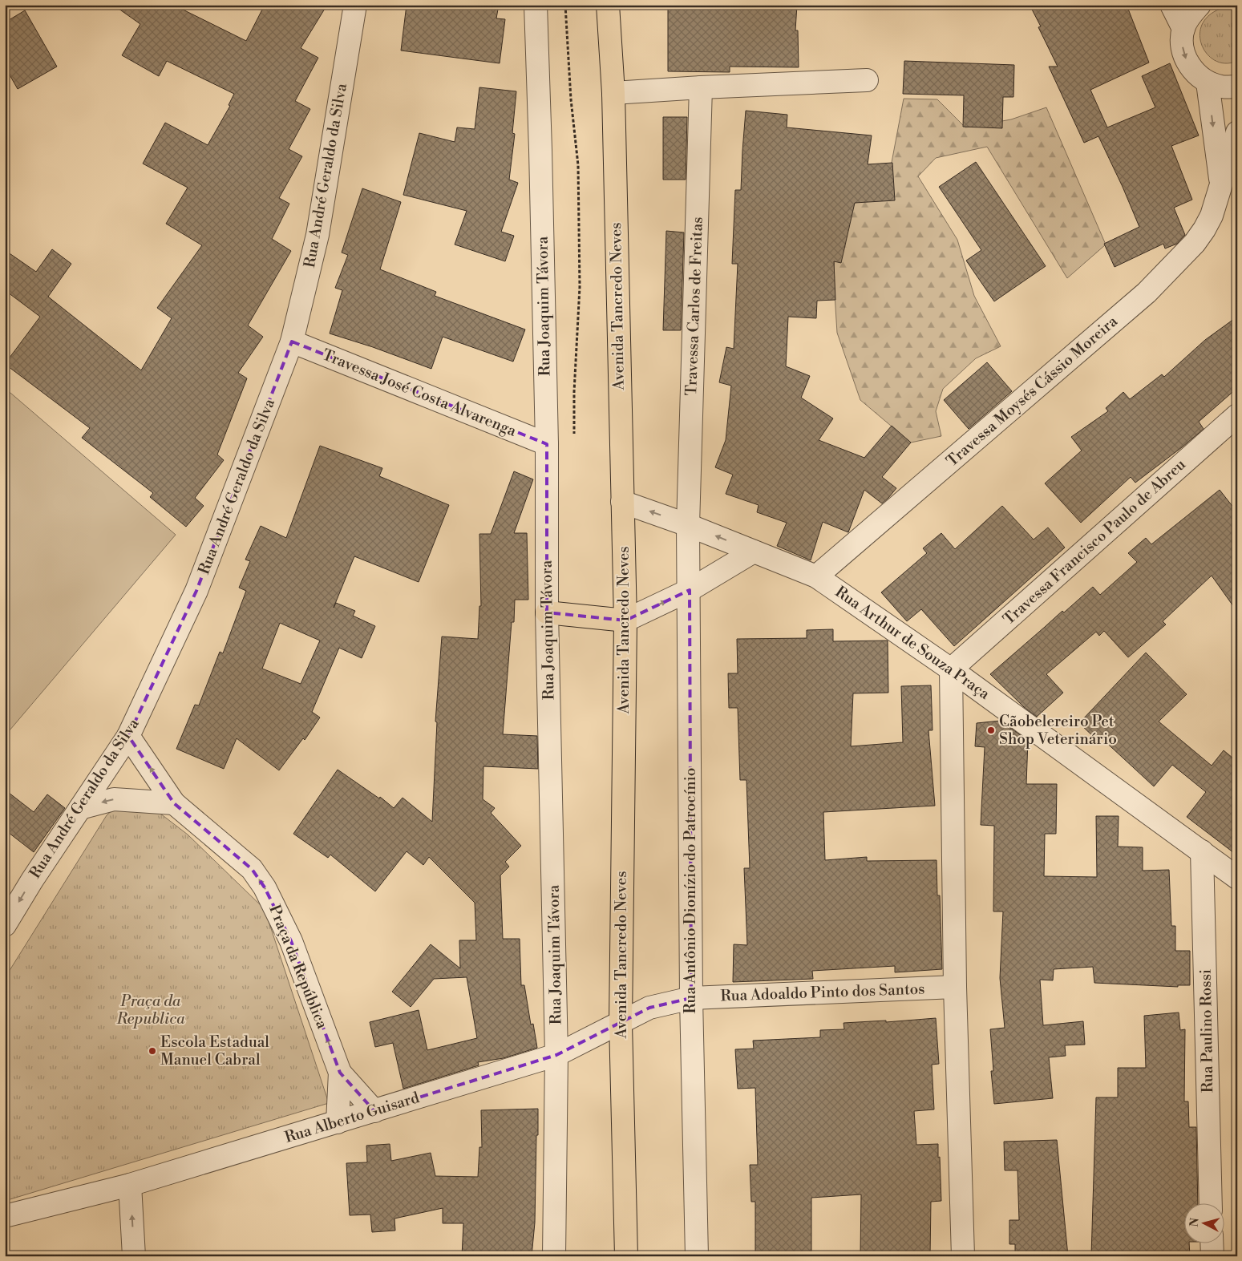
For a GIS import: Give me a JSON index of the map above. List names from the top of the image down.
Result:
{
  "streets": {
    "main road": ["Avenida Tancredo Neves"],
    "street": [
      "Rua André Geraldo da Silva",
      "Rua Joaquim Távora",
      "Travessa Carlos de Freitas",
      "Travessa Moysés Cássio Moreira",
      "Travessa José Costa Alvarenga",
      "Travessa Francisco Paulo de Abreu",
      "Rua Arthur de Souza Praça",
      "Rua Antônio Dionízio do Patrocínio",
      "Praça da República",
      "Rua Adoaldo Pinto dos Santos",
      "Rua Paulino Rossi",
      "Rua Alberto Guisard"
    ]
  },
  "crossings": [
    ["Rua André Geraldo da Silva", "Travessa José Costa Alvarenga"],
    ["Rua André Geraldo da Silva", "Praça da República"],
    ["Rua Joaquim Távora", "Travessa José Costa Alvarenga"],
    ["Rua Joaquim Távora", "Rua Alberto Guisard"],
    ["Avenida Tancredo Neves", "Rua Arthur de Souza Praça"],
    ["Avenida Tancredo Neves", "Rua Alberto Guisard"],
    ["Travessa Carlos de Freitas", "Rua Arthur de Souza Praça"],
    ["Travessa Carlos de Freitas", "Rua Antônio Dionízio do Patrocínio"],
    ["Travessa Moysés Cássio Moreira", "Rua Arthur de Souza Praça"],
    ["Travessa Francisco Paulo de Abreu", "Rua Arthur de Souza Praça"],
    ["Rua Arthur de Souza Praça", "Rua Antônio Dionízio do Patrocínio"],
    ["Rua Arthur de Souza Praça", "Rua Paulino Rossi"],
    ["Rua Antônio Dionízio do Patrocínio", "Rua Adoaldo Pinto dos Santos"],
    ["Rua Antônio Dionízio do Patrocínio", "Rua Alberto Guisard"],
    ["Praça da República", "Rua Alberto Guisard"],
    ["Rua Adoaldo Pinto dos Santos", "Rua Alberto Guisard"]
  ],
  "one_way": ["Praça da República"],
  "parks": ["Praça da Republica"],
  "places": ["Cãobelereiro Pet Shop Veterinário", "Escola Estadual Manuel Cabral"],
  "north": "left"
}
